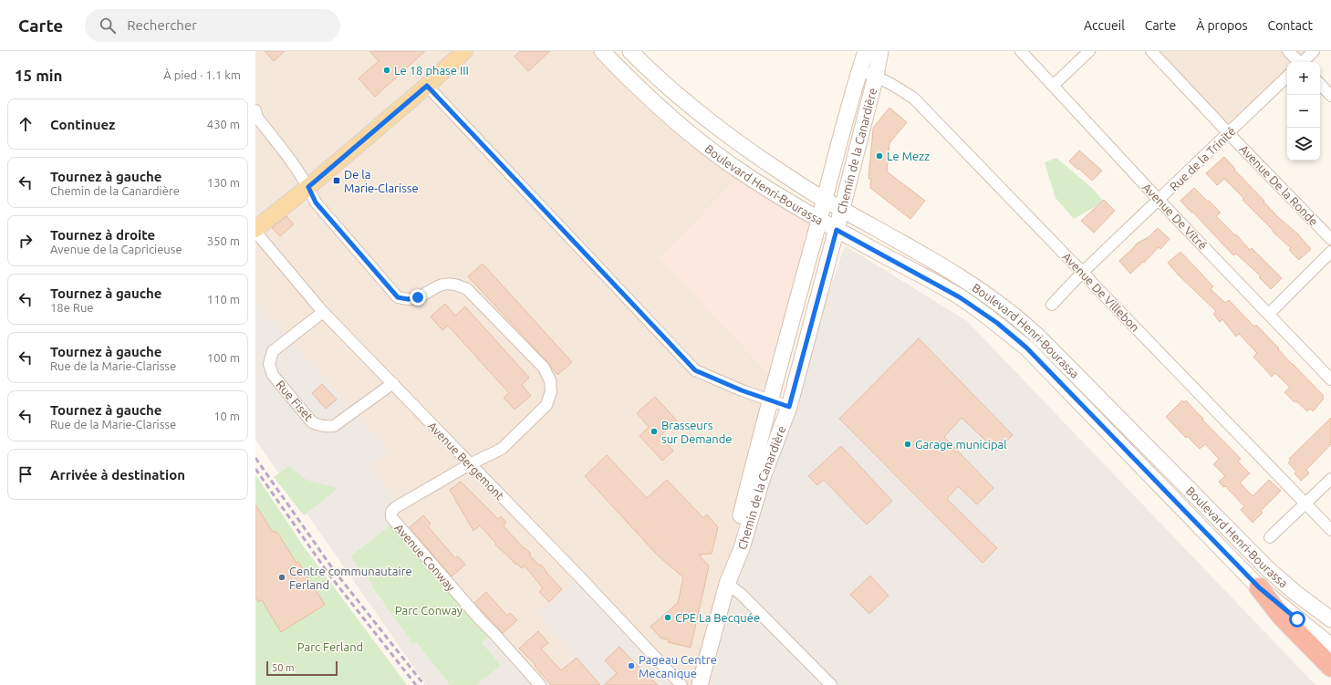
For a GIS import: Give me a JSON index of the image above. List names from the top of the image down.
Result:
{
  "streets": {
    "main road": ["Chemin de la Canardière", "Boulevard Henri-Bourassa"],
    "street": [
      "Rue de la Trinité",
      "Avenue De la Ronde",
      "Avenue De Vitré",
      "Avenue De Villebon",
      "Rue Fiset",
      "Avenue Bergemont",
      "Avenue Conway"
    ]
  },
  "crossings": [
    ["Chemin de la Canardière", "Boulevard Henri-Bourassa"],
    ["Chemin de la Canardière", "Avenue De Villebon"],
    ["Rue de la Trinité", "Avenue De la Ronde"],
    ["Rue de la Trinité", "Avenue De Vitré"],
    ["Rue de la Trinité", "Avenue De Villebon"],
    ["Rue Fiset", "Avenue Bergemont"],
    ["Avenue Bergemont", "Avenue Conway"]
  ],
  "parks": ["Parc Conway", "Parc Ferland"],
  "places": {
    "other": [
      "Le 18 phase III",
      "Le Mezz",
      "Brasseurs sur Demande",
      "Garage municipal",
      "Centre communautaire Ferland",
      "CPE La Becquée",
      "Pageau Centre Mecanique"
    ],
    "transit": ["De la Marie-Clarisse"]
  },
  "scale_bar": "50 m",
  "page": {
    "header": "Carte",
    "search": "Rechercher",
    "nav": [
      "Accueil",
      "Carte",
      "À propos",
      "Contact"
    ],
    "heading": ["15 min", "À pied · 1.1 km"],
    "map_buttons": ["+", "−"],
    "list": [
      ["Continuez", "430 m"],
      ["Tournez à gauche", "Chemin de la Canardière", "130 m"],
      ["Tournez à droite", "Avenue de la Capricieuse", "350 m"],
      ["Tournez à gauche", "18e Rue", "110 m"],
      ["Tournez à gauche", "Rue de la Marie-Clarisse", "100 m"],
      ["Tournez à gauche", "Rue de la Marie-Clarisse", "10 m"],
      "Arrivée à destination"
    ],
    "scale": "50 m"
  }
}
